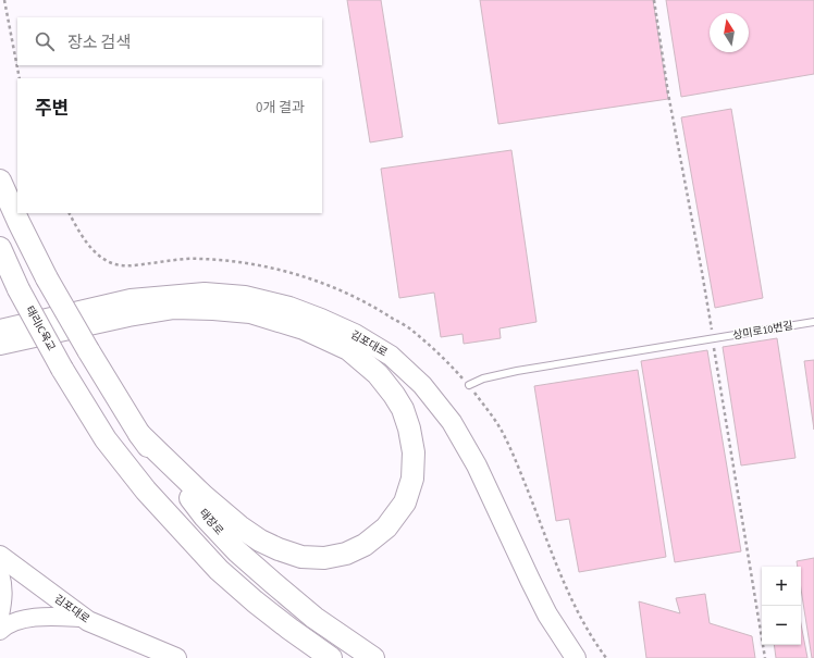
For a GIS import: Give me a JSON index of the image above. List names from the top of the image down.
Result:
{
  "streets": {
    "main road": ["태리IC육교", "김포대로", "태장로"],
    "lane": ["상미로10번길"]
  },
  "north": "top",
  "page": {
    "search": "장소 검색",
    "heading": ["주변", "0개 결과"],
    "map_buttons": ["+", "−"]
  }
}
